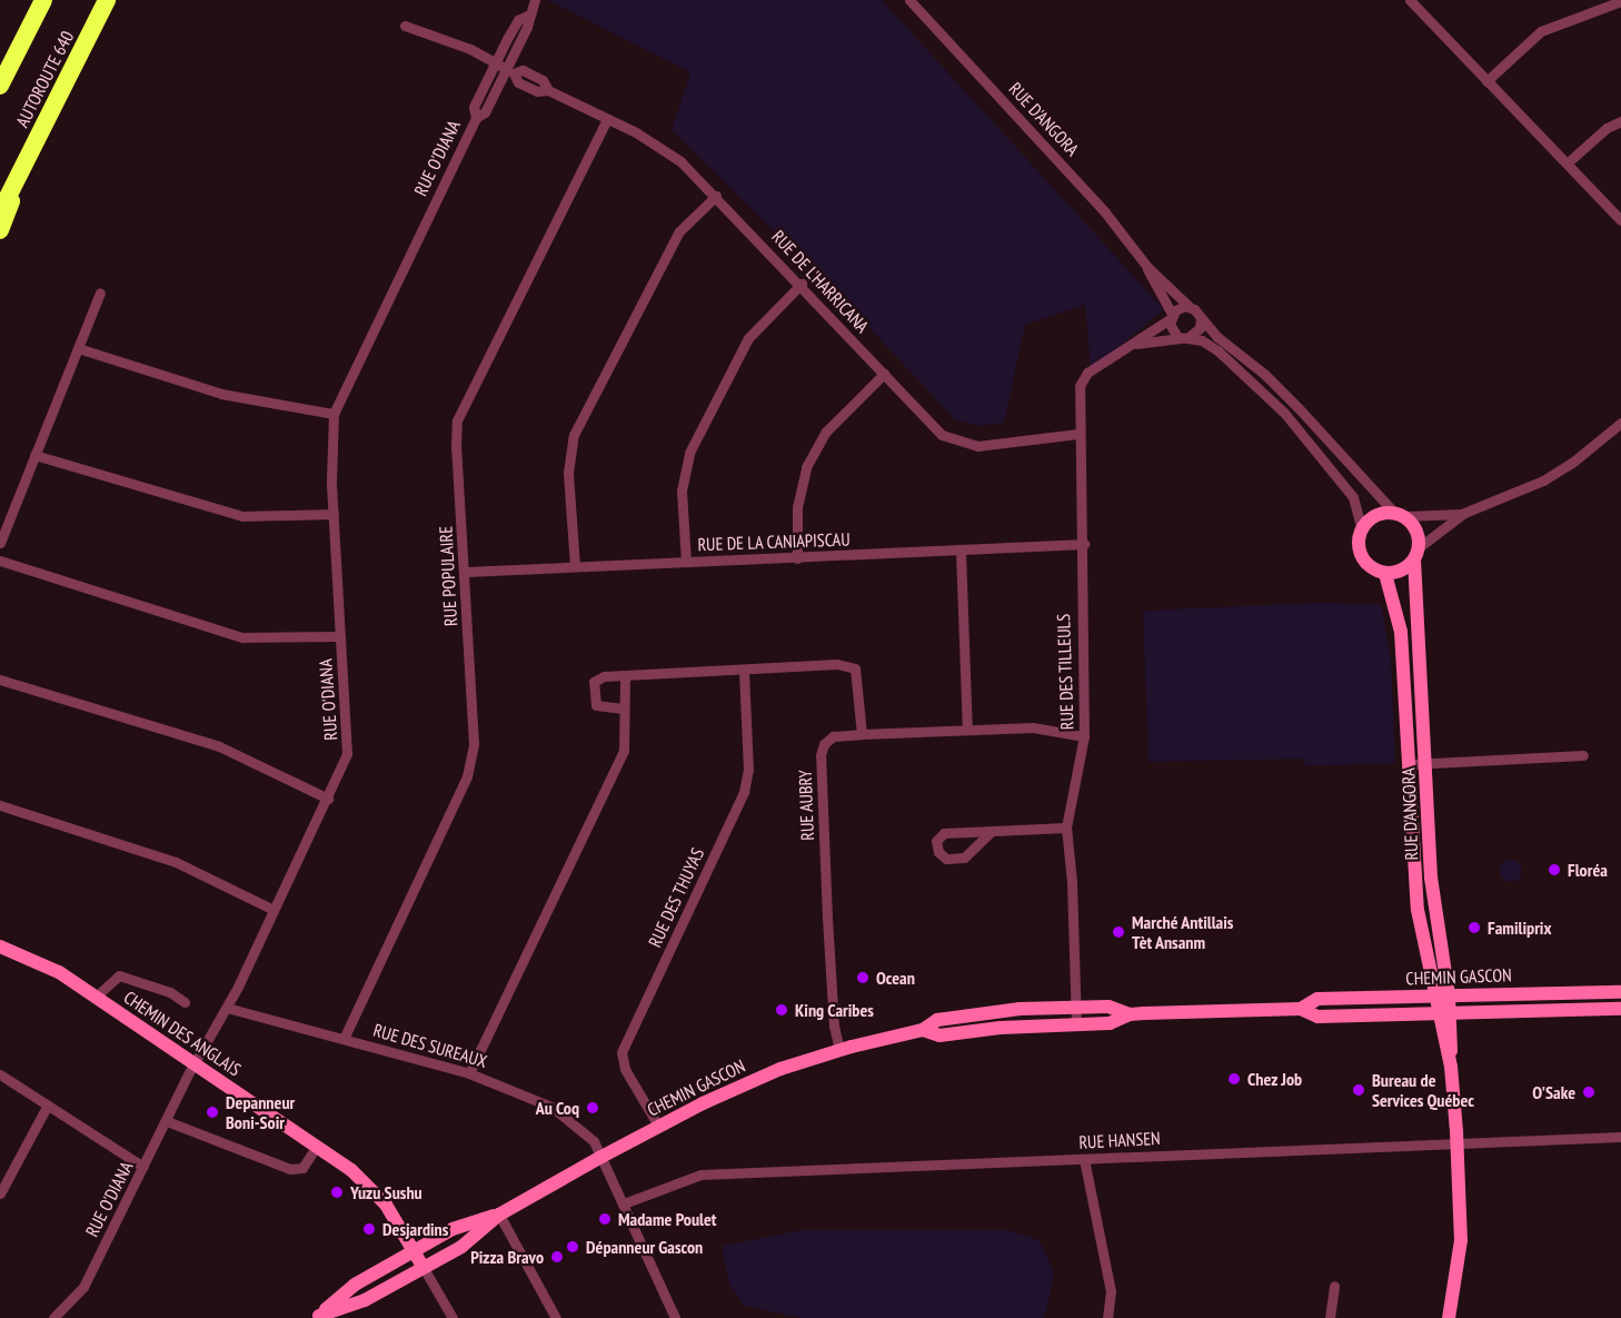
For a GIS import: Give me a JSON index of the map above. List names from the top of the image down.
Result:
{
  "streets": {
    "highway": ["AUTOROUTE 640"],
    "main road": ["RUE D'ANGORA", "CHEMIN GASCON", "CHEMIN DES ANGLAIS"],
    "street": [
      "RUE O'DIANA",
      "RUE DE L'HARRICANA",
      "RUE DE LA CANIAPISCAU",
      "RUE POPULAIRE",
      "RUE DES TILLEULS",
      "RUE AUBRY",
      "RUE DES THUYAS",
      "RUE DES SUREAUX",
      "RUE HANSEN"
    ]
  },
  "crossings": [
    ["RUE D'ANGORA", "RUE DES TILLEULS"],
    ["RUE D'ANGORA", "CHEMIN GASCON"],
    ["RUE D'ANGORA", "RUE HANSEN"],
    ["RUE O'DIANA", "RUE DE L'HARRICANA"],
    ["RUE O'DIANA", "CHEMIN DES ANGLAIS"],
    ["RUE O'DIANA", "RUE DES SUREAUX"],
    ["RUE DE L'HARRICANA", "RUE POPULAIRE"],
    ["RUE DE L'HARRICANA", "RUE DES TILLEULS"],
    ["RUE DE LA CANIAPISCAU", "RUE POPULAIRE"],
    ["RUE DE LA CANIAPISCAU", "RUE DES TILLEULS"],
    ["RUE POPULAIRE", "RUE DES SUREAUX"],
    ["RUE DES TILLEULS", "RUE AUBRY"],
    ["RUE DES TILLEULS", "CHEMIN GASCON"],
    ["RUE AUBRY", "CHEMIN GASCON"],
    ["RUE DES THUYAS", "CHEMIN GASCON"],
    ["CHEMIN GASCON", "CHEMIN DES ANGLAIS"],
    ["CHEMIN GASCON", "RUE DES SUREAUX"],
    ["RUE DES SUREAUX", "RUE HANSEN"]
  ],
  "places": [
    "Floréa",
    "Familiprix",
    "Marché Antillais Tèt Ansanm",
    "Ocean",
    "King Caribes",
    "Chez Job",
    "Bureau de Services Québec",
    "O'Sake",
    "Au Coq",
    "Depanneur Boni-Soir",
    "Yuzu Sushu",
    "Madame Poulet",
    "Desjardins",
    "Dépanneur Gascon",
    "Pizza Bravo"
  ]
}
